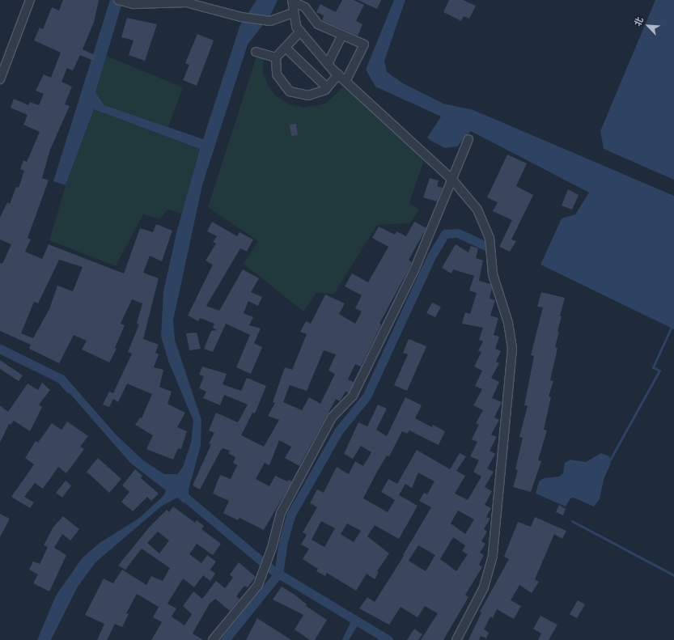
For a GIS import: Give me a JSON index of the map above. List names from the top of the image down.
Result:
{
  "north": "top left"
}
